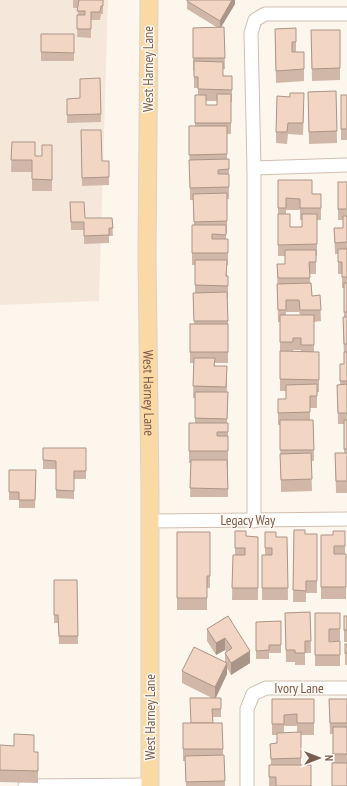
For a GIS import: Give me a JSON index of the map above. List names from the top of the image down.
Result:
{
  "streets": {
    "main road": ["West Harney Lane"],
    "street": ["Legacy Way", "Ivory Lane"]
  },
  "crossings": [
    ["West Harney Lane", "Legacy Way"]
  ],
  "north": "right"
}
